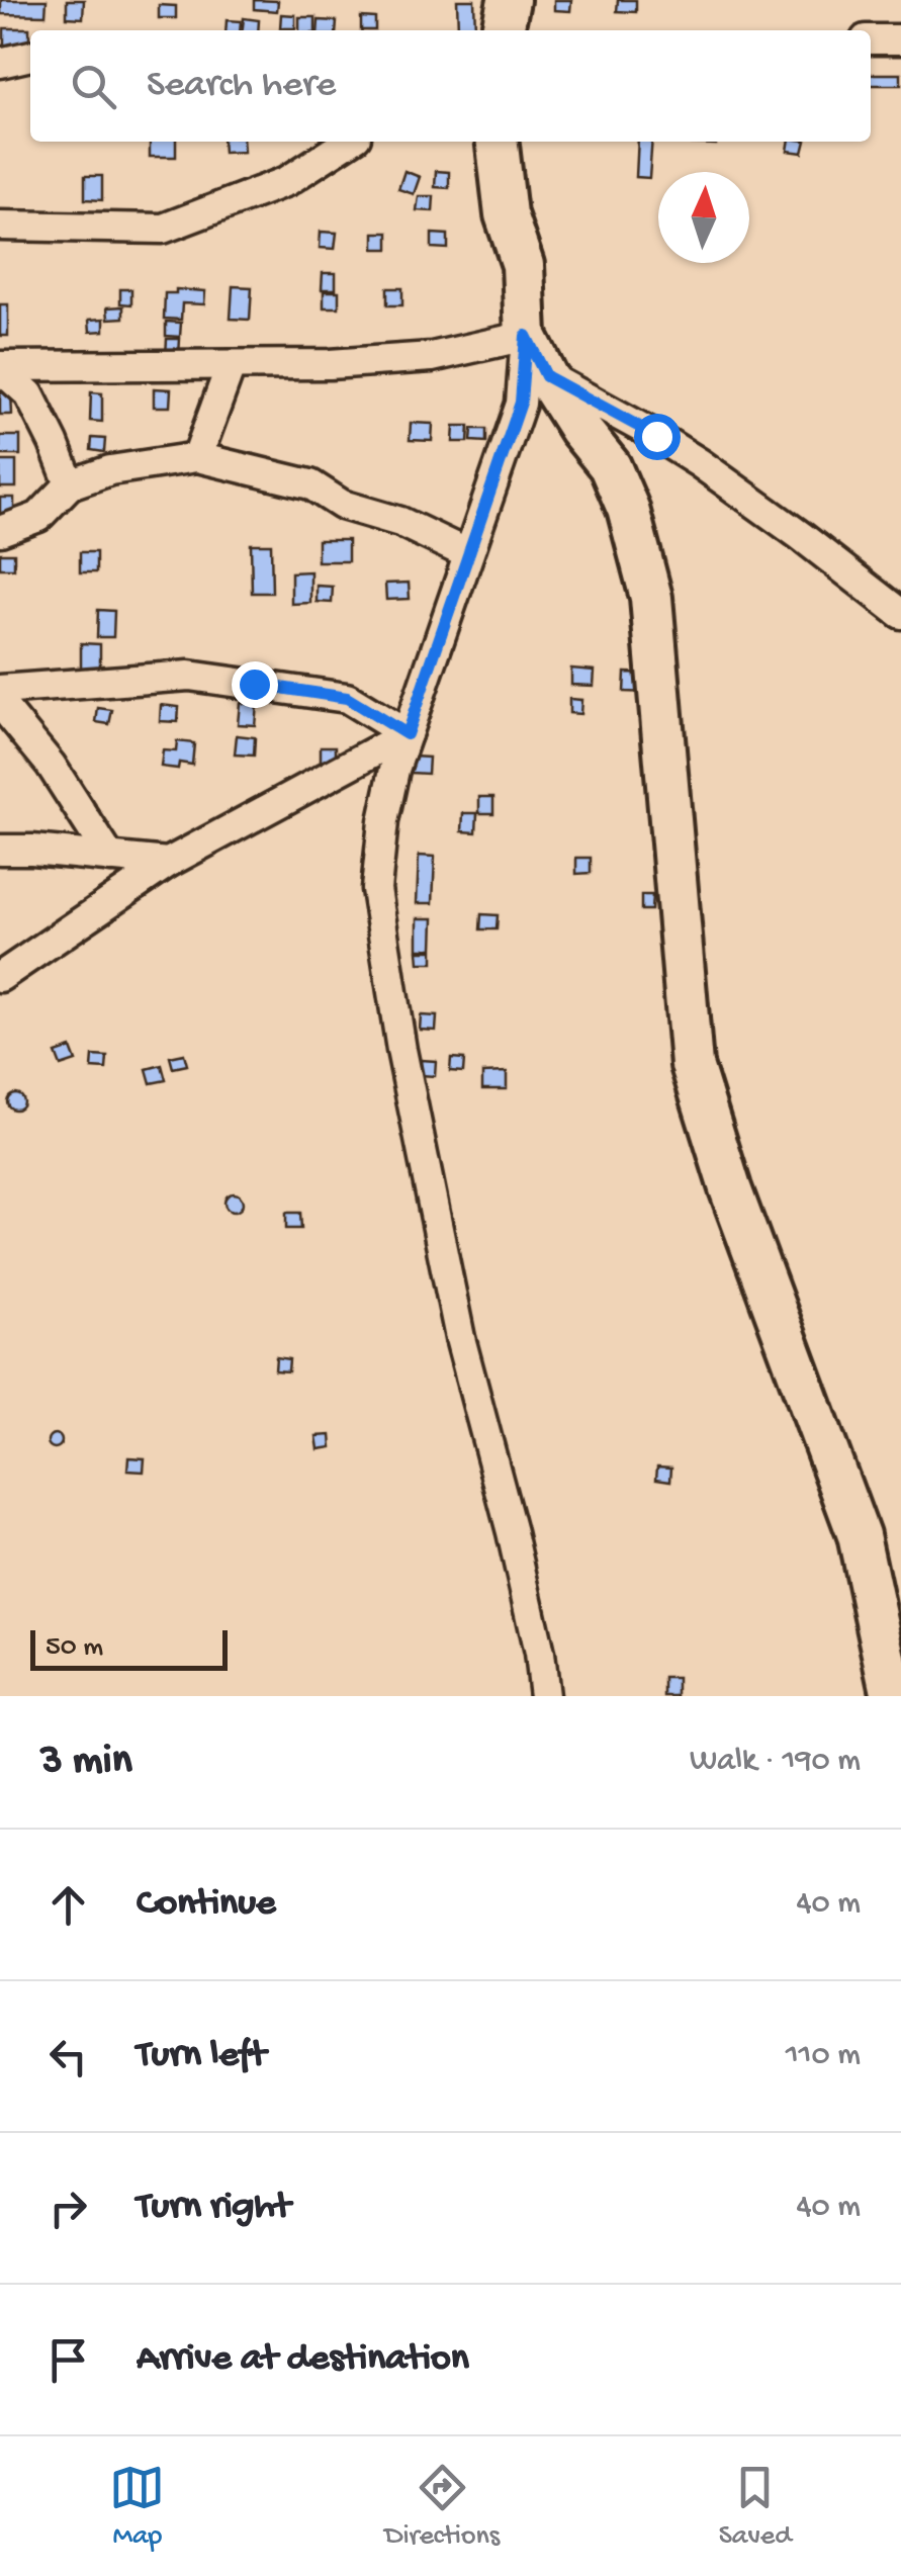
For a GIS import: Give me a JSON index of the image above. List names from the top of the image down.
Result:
{
  "scale_bar": "50 m",
  "north": "top",
  "page": {
    "search": "Search here",
    "scale": "50 m",
    "heading": ["3 min", "Walk · 190 m"],
    "list": [
      ["Continue", "40 m"],
      ["Turn left", "110 m"],
      ["Turn right", "40 m"],
      "Arrive at destination"
    ],
    "nav": ["Map", "Directions", "Saved"]
  }
}
